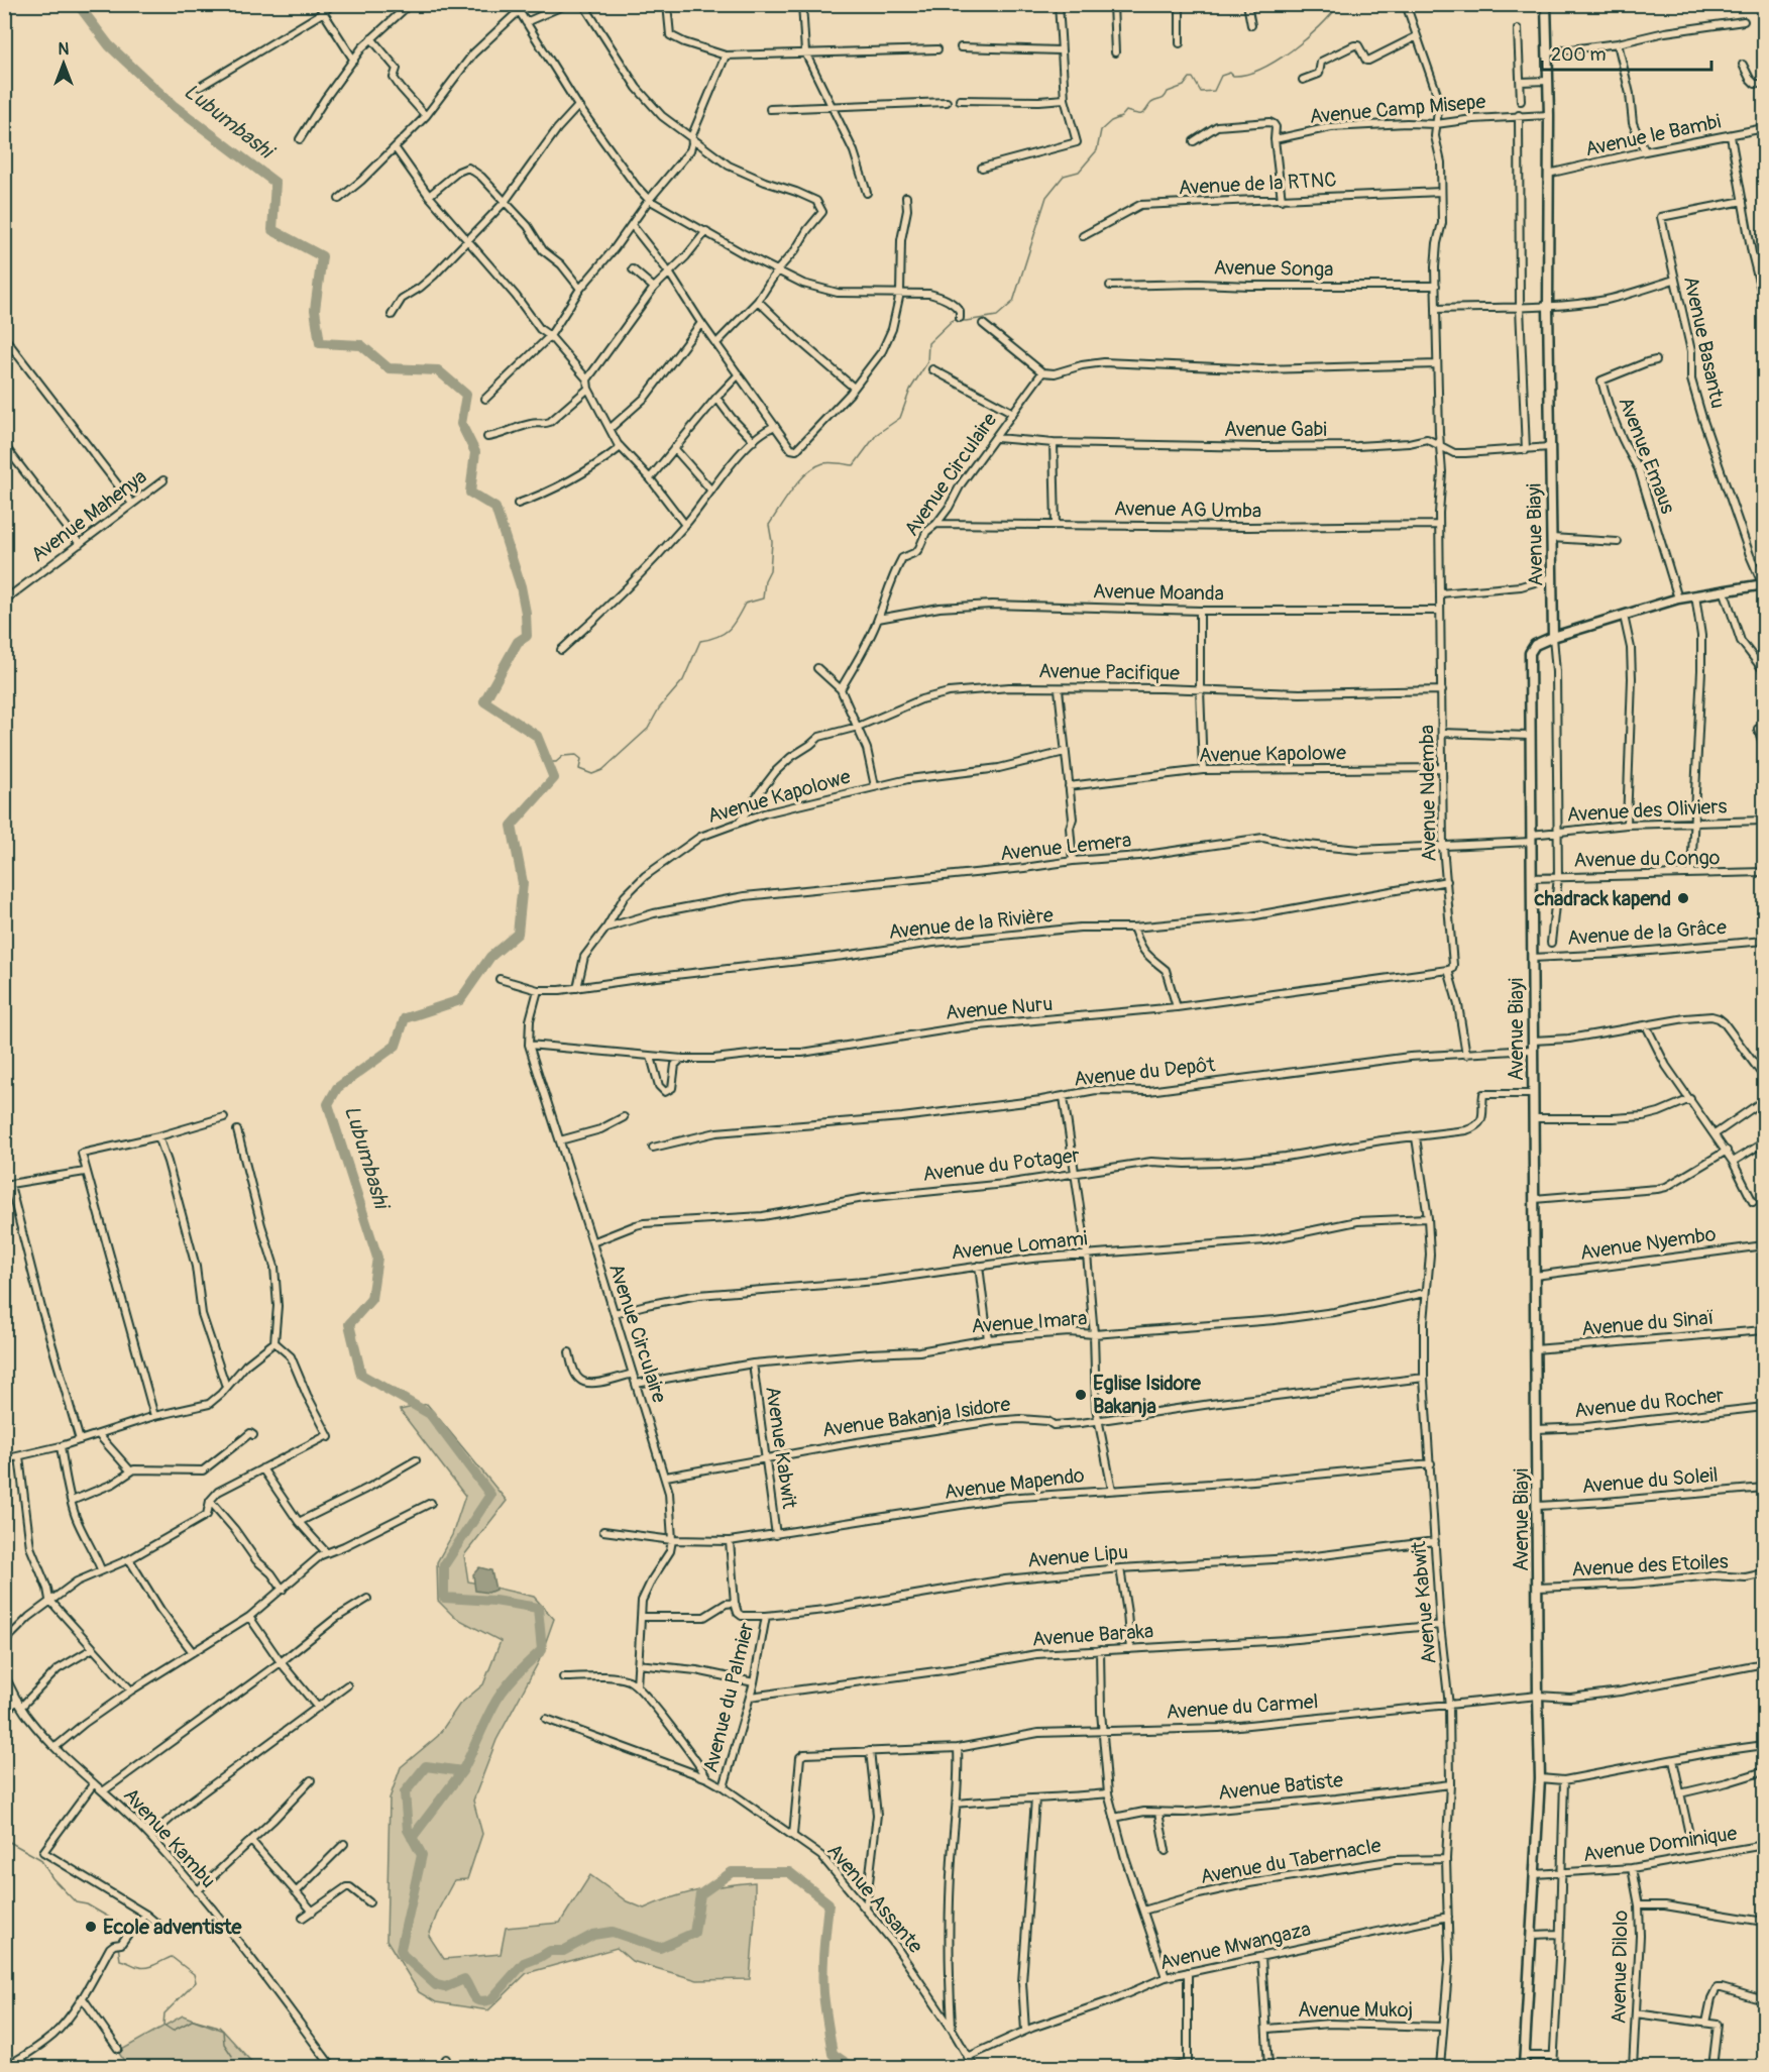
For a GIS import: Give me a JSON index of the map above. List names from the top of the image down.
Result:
{
  "streets": {
    "street": [
      "Avenue Camp Misepe",
      "Avenue le Bambi",
      "Avenue de la RTNC",
      "Avenue Songa",
      "Avenue Basantu",
      "Avenue Gabi",
      "Avenue Emaus",
      "Avenue Circulaire",
      "Avenue AG Umba",
      "Avenue Mahenya",
      "Avenue Biayi",
      "Avenue Moanda",
      "Avenue Pacifique",
      "Avenue Kapolowe",
      "Avenue Ndemba",
      "Avenue des Oliviers",
      "Avenue Lemera",
      "Avenue du Congo",
      "Avenue de la Rivière",
      "Avenue de la Grâce",
      "Avenue Nuru",
      "Avenue du Depôt",
      "Avenue du Potager",
      "Avenue Nyembo",
      "Avenue Lomami",
      "Avenue Imara",
      "Avenue du Sinaï",
      "Avenue du Rocher",
      "Avenue Bakanja Isidore",
      "Avenue Kabwit",
      "Avenue du Soleil",
      "Avenue Mapendo",
      "Avenue Lipu",
      "Avenue des Etoiles",
      "Avenue Baraka",
      "Avenue du Palmier",
      "Avenue du Carmel",
      "Avenue Batiste",
      "Avenue Kambu",
      "Avenue Dominique",
      "Avenue du Tabernacle",
      "Avenue Assante",
      "Avenue Mwangaza",
      "Avenue Dilolo",
      "Avenue Mukoj"
    ]
  },
  "crossings": [
    ["Avenue Camp Misepe", "Avenue Biayi"],
    ["Avenue Camp Misepe", "Avenue Ndemba"],
    ["Avenue le Bambi", "Avenue Biayi"],
    ["Avenue de la RTNC", "Avenue Ndemba"],
    ["Avenue Songa", "Avenue Ndemba"],
    ["Avenue Gabi", "Avenue Circulaire"],
    ["Avenue Gabi", "Avenue Biayi"],
    ["Avenue Gabi", "Avenue Ndemba"],
    ["Avenue Circulaire", "Avenue AG Umba"],
    ["Avenue Circulaire", "Avenue Moanda"],
    ["Avenue Circulaire", "Avenue de la Rivière"],
    ["Avenue Circulaire", "Avenue du Potager"],
    ["Avenue Circulaire", "Avenue Lomami"],
    ["Avenue Circulaire", "Avenue Imara"],
    ["Avenue Circulaire", "Avenue Bakanja Isidore"],
    ["Avenue Circulaire", "Avenue Mapendo"],
    ["Avenue AG Umba", "Avenue Ndemba"],
    ["Avenue Biayi", "Avenue des Oliviers"],
    ["Avenue Biayi", "Avenue Lemera"],
    ["Avenue Biayi", "Avenue du Congo"],
    ["Avenue Biayi", "Avenue de la Grâce"],
    ["Avenue Biayi", "Avenue du Depôt"],
    ["Avenue Biayi", "Avenue du Potager"],
    ["Avenue Biayi", "Avenue Nyembo"],
    ["Avenue Biayi", "Avenue du Sinaï"],
    ["Avenue Biayi", "Avenue du Rocher"],
    ["Avenue Biayi", "Avenue du Soleil"],
    ["Avenue Biayi", "Avenue des Etoiles"],
    ["Avenue Biayi", "Avenue du Carmel"],
    ["Avenue Biayi", "Avenue Dominique"],
    ["Avenue Moanda", "Avenue Ndemba"],
    ["Avenue Pacifique", "Avenue Kapolowe"],
    ["Avenue Pacifique", "Avenue Ndemba"],
    ["Avenue Kapolowe", "Avenue Ndemba"],
    ["Avenue Kapolowe", "Avenue Lemera"],
    ["Avenue Kapolowe", "Avenue de la Rivière"],
    ["Avenue Ndemba", "Avenue Lemera"],
    ["Avenue Ndemba", "Avenue de la Rivière"],
    ["Avenue Ndemba", "Avenue Nuru"],
    ["Avenue Ndemba", "Avenue du Depôt"],
    ["Avenue des Oliviers", "Avenue Lemera"],
    ["Avenue du Potager", "Avenue Kabwit"],
    ["Avenue Lomami", "Avenue Kabwit"],
    ["Avenue Imara", "Avenue Kabwit"],
    ["Avenue Bakanja Isidore", "Avenue Kabwit"],
    ["Avenue Kabwit", "Avenue Mapendo"],
    ["Avenue Kabwit", "Avenue Lipu"],
    ["Avenue Kabwit", "Avenue Baraka"],
    ["Avenue Kabwit", "Avenue du Carmel"],
    ["Avenue Kabwit", "Avenue Batiste"],
    ["Avenue Kabwit", "Avenue du Tabernacle"],
    ["Avenue Kabwit", "Avenue Mwangaza"],
    ["Avenue Kabwit", "Avenue Mukoj"],
    ["Avenue Lipu", "Avenue du Palmier"],
    ["Avenue Baraka", "Avenue du Palmier"],
    ["Avenue du Palmier", "Avenue Assante"],
    ["Avenue du Carmel", "Avenue Assante"],
    ["Avenue Dominique", "Avenue Dilolo"],
    ["Avenue Assante", "Avenue Mwangaza"]
  ],
  "water": ["Lubumbashi"],
  "places": ["chadrack kapend", "Eglise Isidore Bakanja", "Ecole adventiste"],
  "scale_bar": "200 m",
  "north": "top"
}
